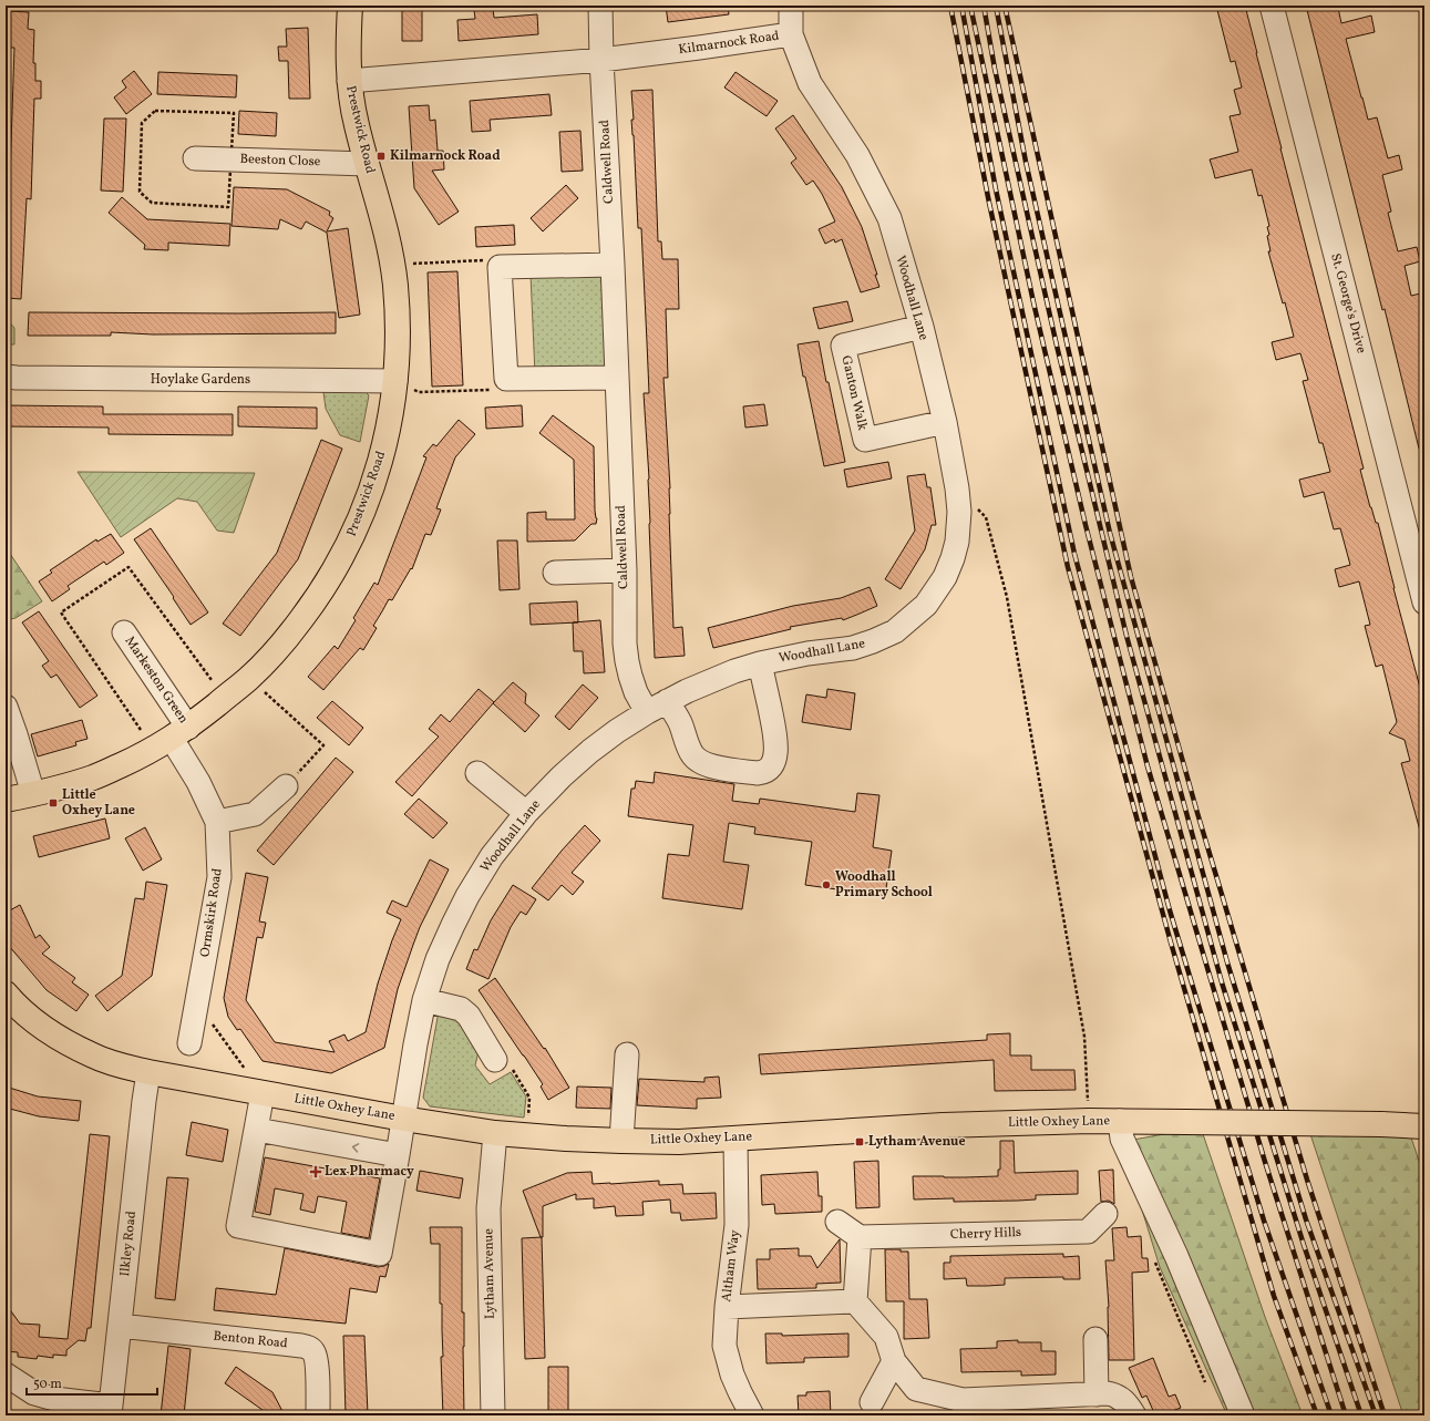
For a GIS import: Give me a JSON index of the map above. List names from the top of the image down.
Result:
{
  "streets": {
    "main road": ["Prestwick Road", "Little Oxhey Lane"],
    "street": [
      "Kilmarnock Road",
      "Beeston Close",
      "Caldwell Road",
      "Woodhall Lane",
      "St. George's Drive",
      "Hoylake Gardens",
      "Ganton Walk",
      "Markeston Green",
      "Ormskirk Road",
      "Cherry Hills",
      "Ilkley Road",
      "Altham Way",
      "Lytham Avenue",
      "Benton Road"
    ]
  },
  "crossings": [
    ["Kilmarnock Road", "Prestwick Road"],
    ["Kilmarnock Road", "Caldwell Road"],
    ["Kilmarnock Road", "Woodhall Lane"],
    ["Prestwick Road", "Beeston Close"],
    ["Prestwick Road", "Hoylake Gardens"],
    ["Prestwick Road", "Markeston Green"],
    ["Prestwick Road", "Ormskirk Road"],
    ["Caldwell Road", "Woodhall Lane"],
    ["Woodhall Lane", "Ganton Walk"],
    ["Woodhall Lane", "Little Oxhey Lane"],
    ["Markeston Green", "Ormskirk Road"],
    ["Little Oxhey Lane", "Ilkley Road"],
    ["Little Oxhey Lane", "Altham Way"],
    ["Little Oxhey Lane", "Lytham Avenue"],
    ["Ilkley Road", "Benton Road"]
  ],
  "places": {
    "transit": ["Kilmarnock Road", "Little Oxhey Lane", "Lytham Avenue"],
    "other": ["Woodhall Primary School"],
    "health": ["Lex Pharmacy"]
  },
  "scale_bar": "50 m"
}
